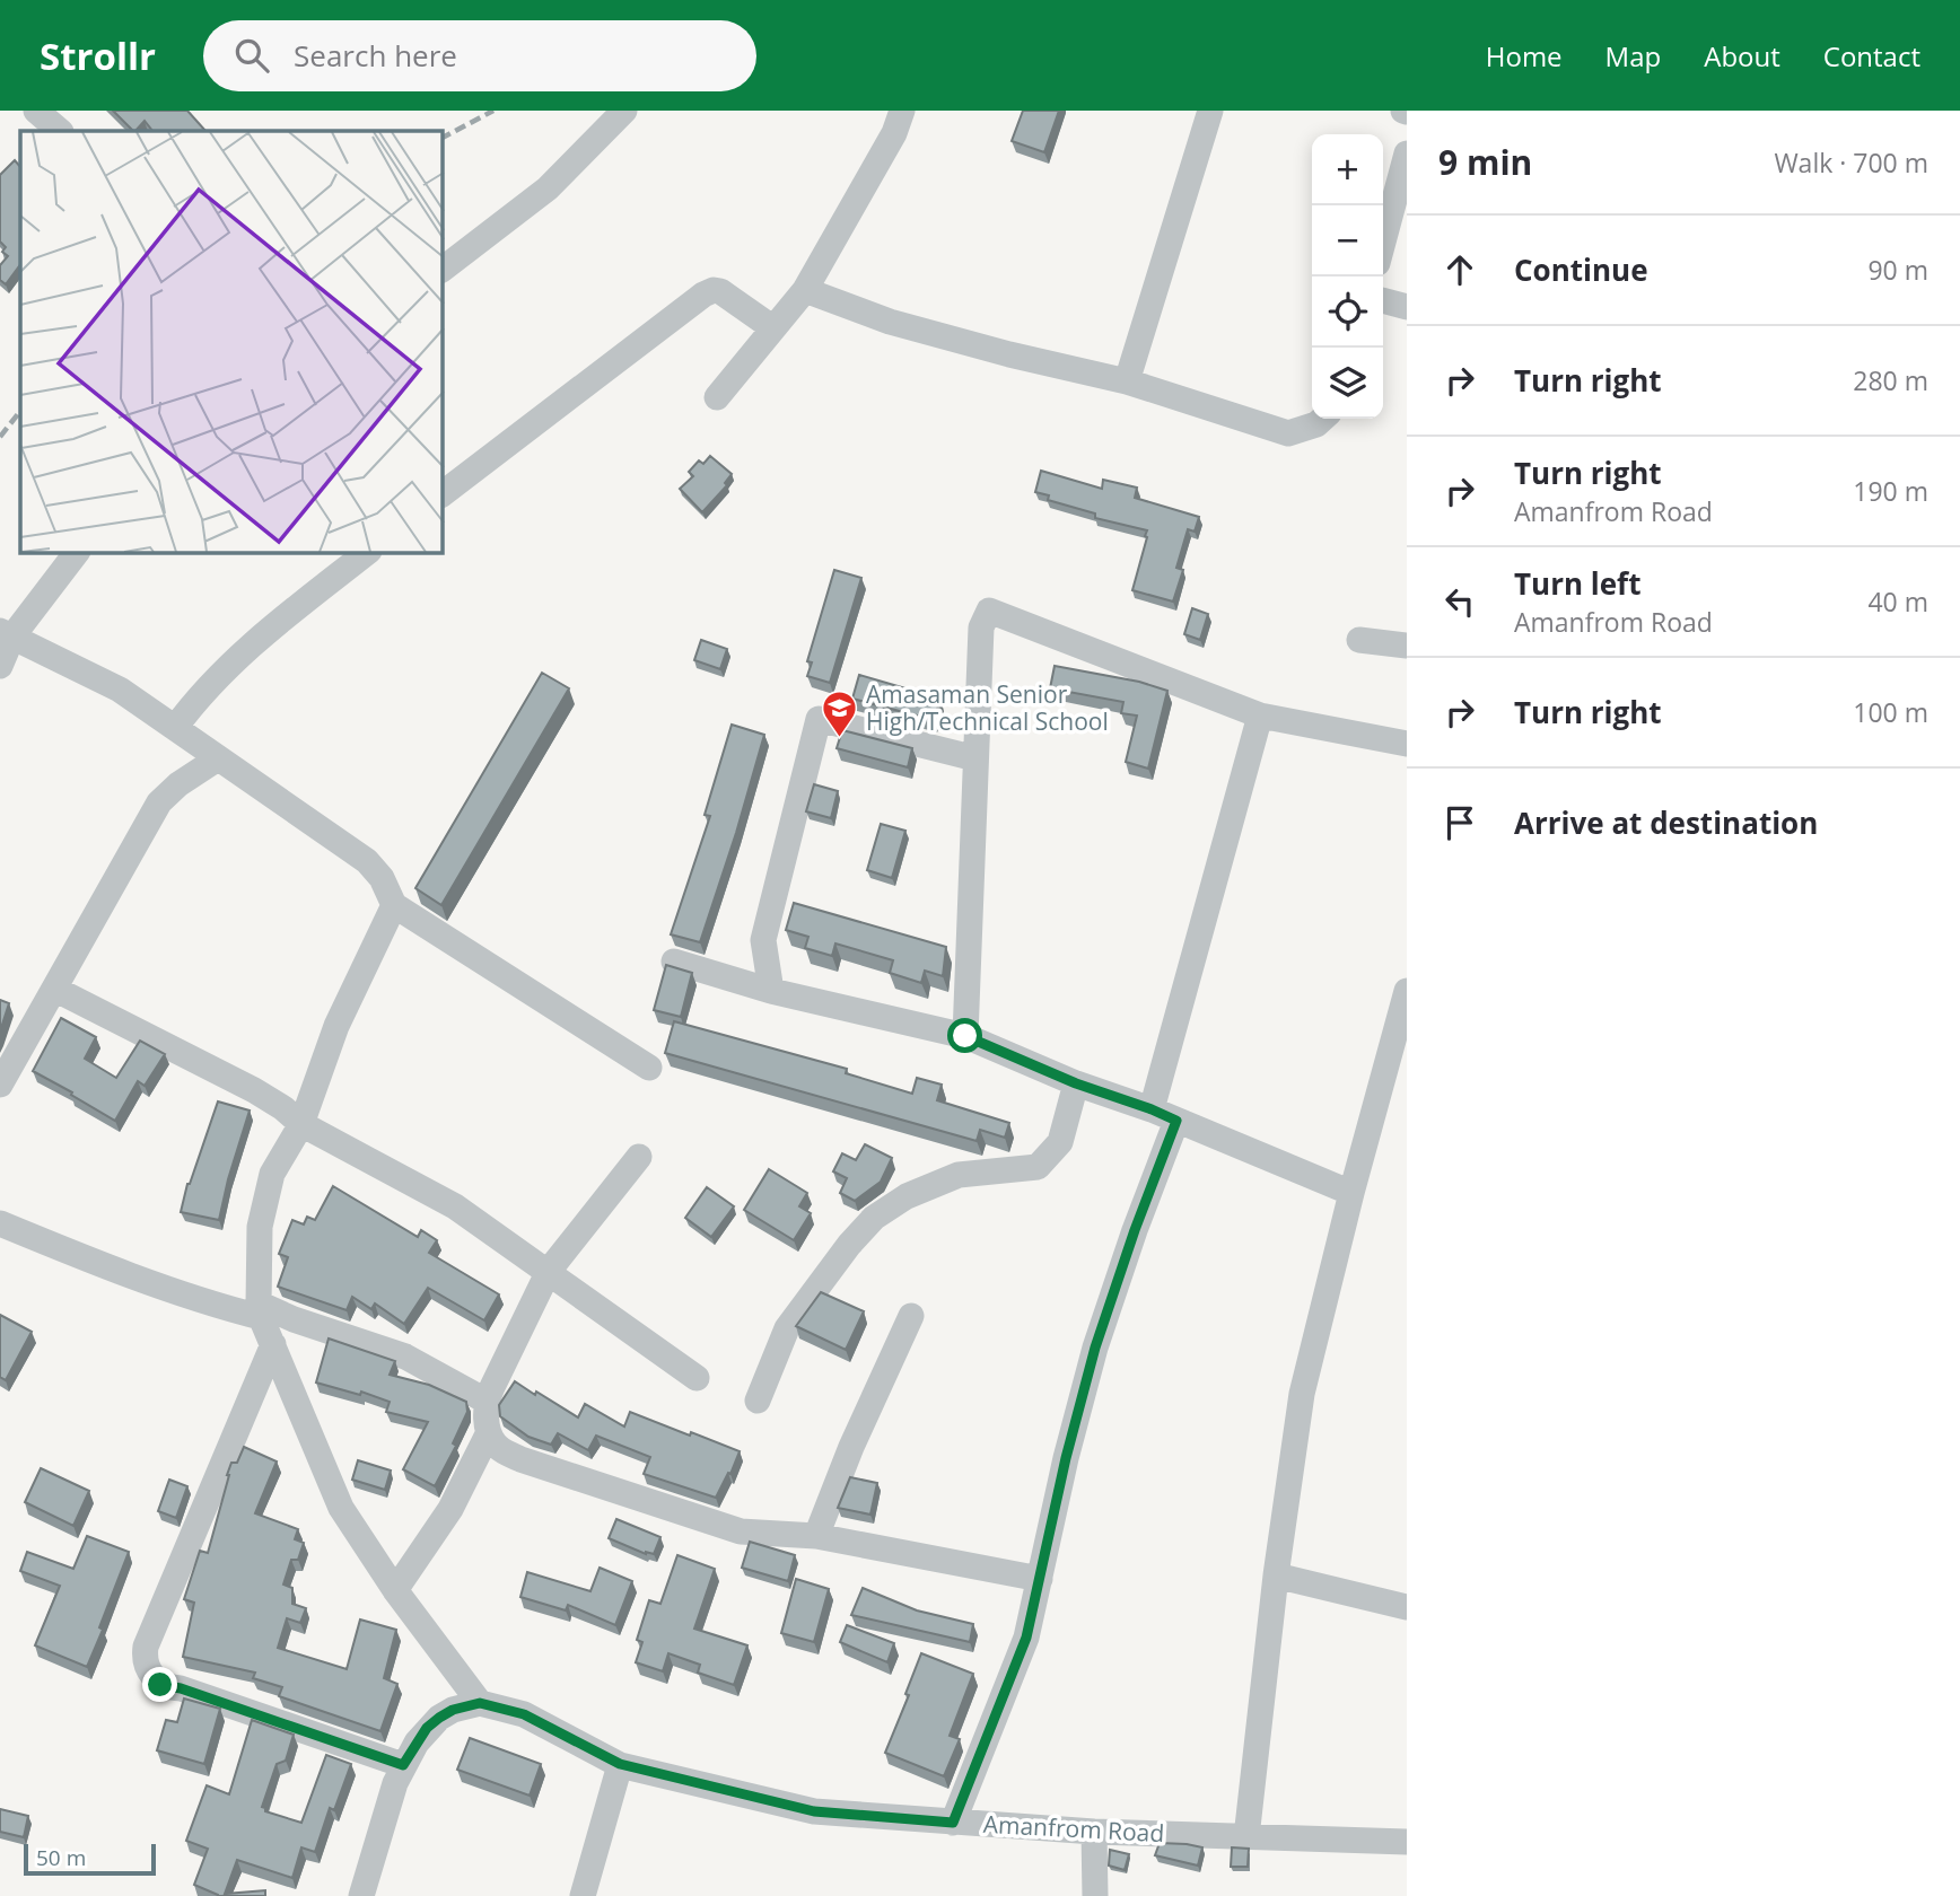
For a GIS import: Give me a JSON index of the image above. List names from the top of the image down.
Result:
{
  "streets": {
    "street": ["Amanfrom Road"]
  },
  "places": {
    "school or university": ["Amasaman Senior High/Technical School"]
  },
  "scale_bar": "50 m",
  "page": {
    "header": "Strollr",
    "search": "Search here",
    "nav": [
      "Home",
      "Map",
      "About",
      "Contact"
    ],
    "heading": ["9 min", "Walk · 700 m"],
    "map_buttons": ["+", "−"],
    "list": [
      ["Continue", "90 m"],
      ["Turn right", "280 m"],
      ["Turn right", "Amanfrom Road", "190 m"],
      ["Turn left", "Amanfrom Road", "40 m"],
      ["Turn right", "100 m"],
      "Arrive at destination"
    ],
    "scale": "50 m"
  }
}
